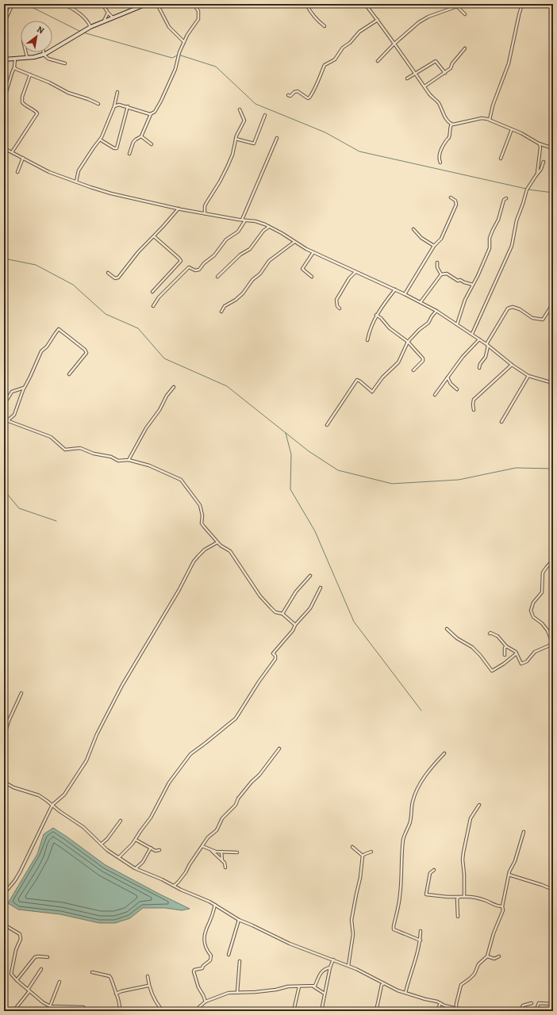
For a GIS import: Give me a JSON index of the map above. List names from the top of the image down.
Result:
{
  "north": "top right"
}
